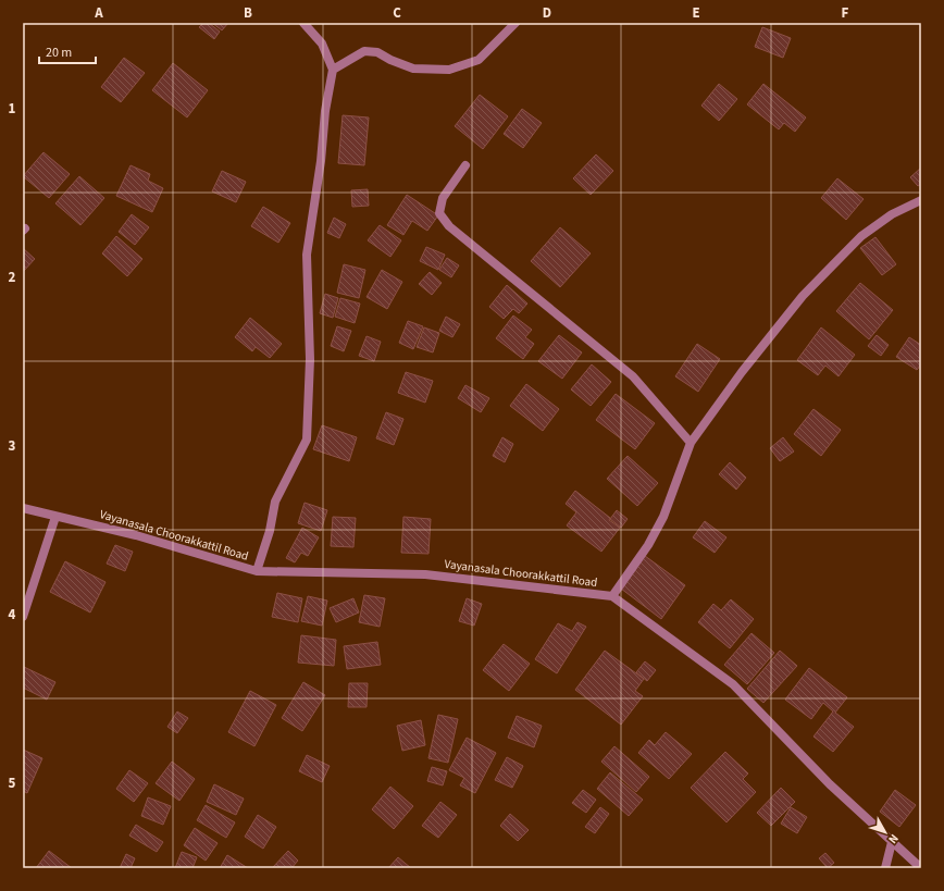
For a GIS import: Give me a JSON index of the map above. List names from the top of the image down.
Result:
{
  "streets": {
    "street": ["Vayanasala Choorakkattil Road"]
  },
  "scale_bar": "20 m",
  "north": "bottom right",
  "grid": {
    "columns": [
      "A",
      "B",
      "C",
      "D",
      "E",
      "F"
    ],
    "rows": [
      "1",
      "2",
      "3",
      "4",
      "5"
    ]
  }
}
